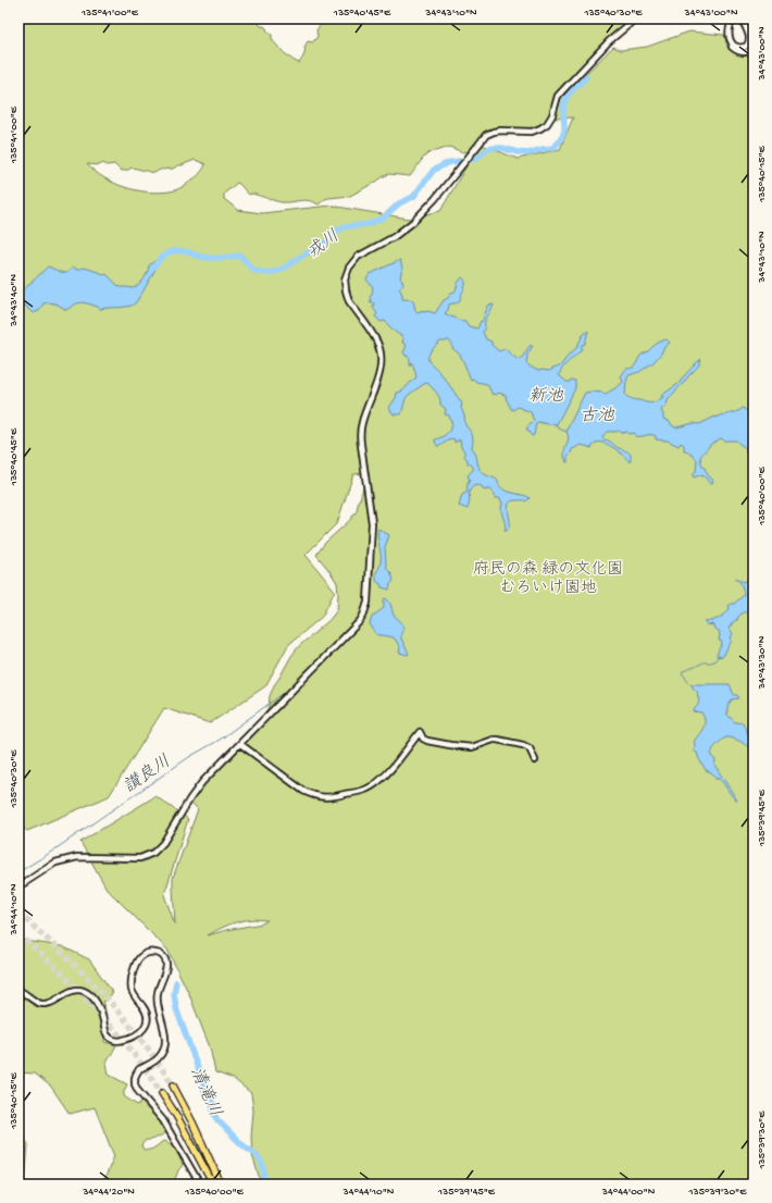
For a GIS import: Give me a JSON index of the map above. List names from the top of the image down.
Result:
{
  "water": [
    "戎川",
    "新池",
    "古池",
    "讃良川",
    "清滝川"
  ],
  "parks": ["府民の森 緑の文化園 むろいけ園地"],
  "coordinates": [
    "135°41'00\"E",
    "135°40'45\"E",
    "34°43'10\"N",
    "135°40'30\"E",
    "34°43'00\"N",
    "135°40'15\"E",
    "34°43'40\"N",
    "135°40'00\"E",
    "34°43'30\"N",
    "135°39'45\"E",
    "34°44'10\"N",
    "135°39'30\"E",
    "34°44'20\"N",
    "34°44'00\"N"
  ]
}
